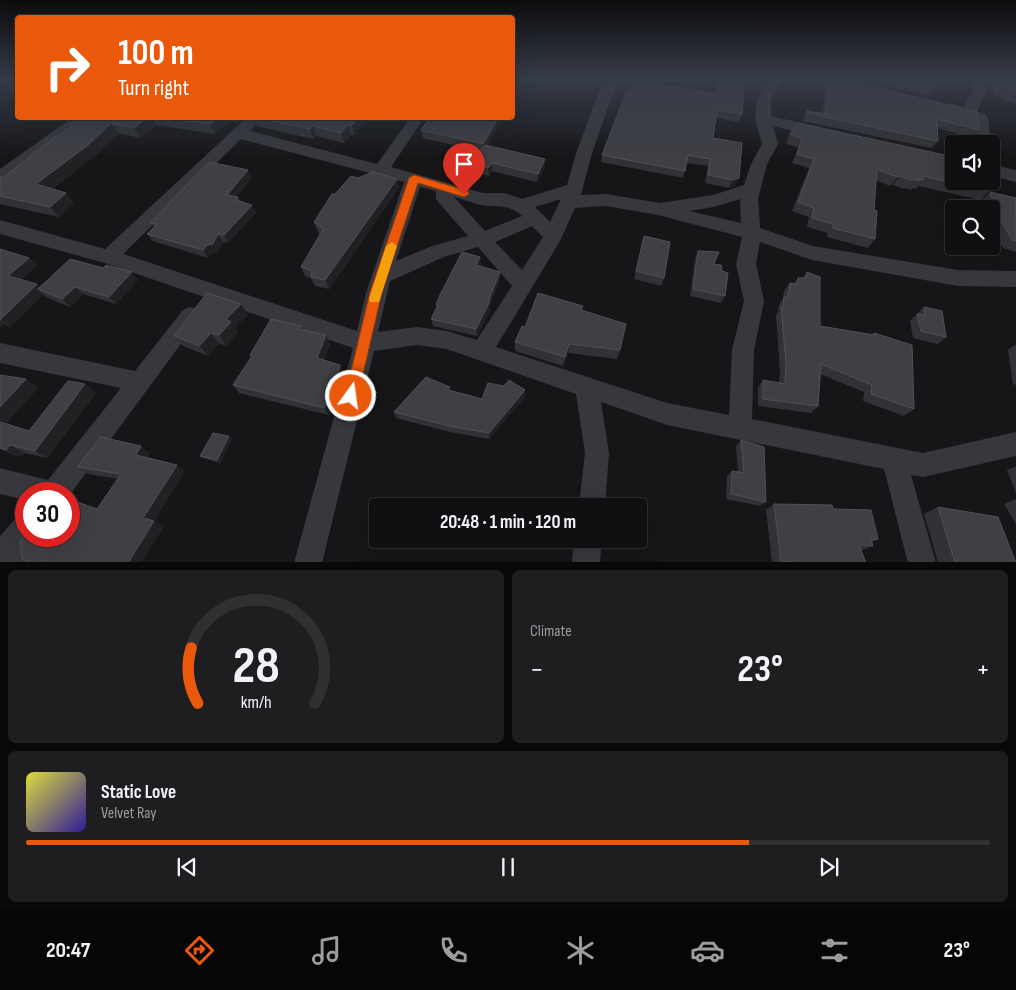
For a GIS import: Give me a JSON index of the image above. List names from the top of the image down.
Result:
{
  "page": {
    "turn": ["100 m", "Turn right"],
    "limit": "30",
    "trip": "20:48 · 1 min · 120 m",
    "tile": "Climate",
    "heat": ["−", "23°", "+"],
    "song": ["Static Love", "Velvet Ray"],
    "tabs": ["20:47", "23°"],
    "gauge": ["28", "km/h"]
  }
}
